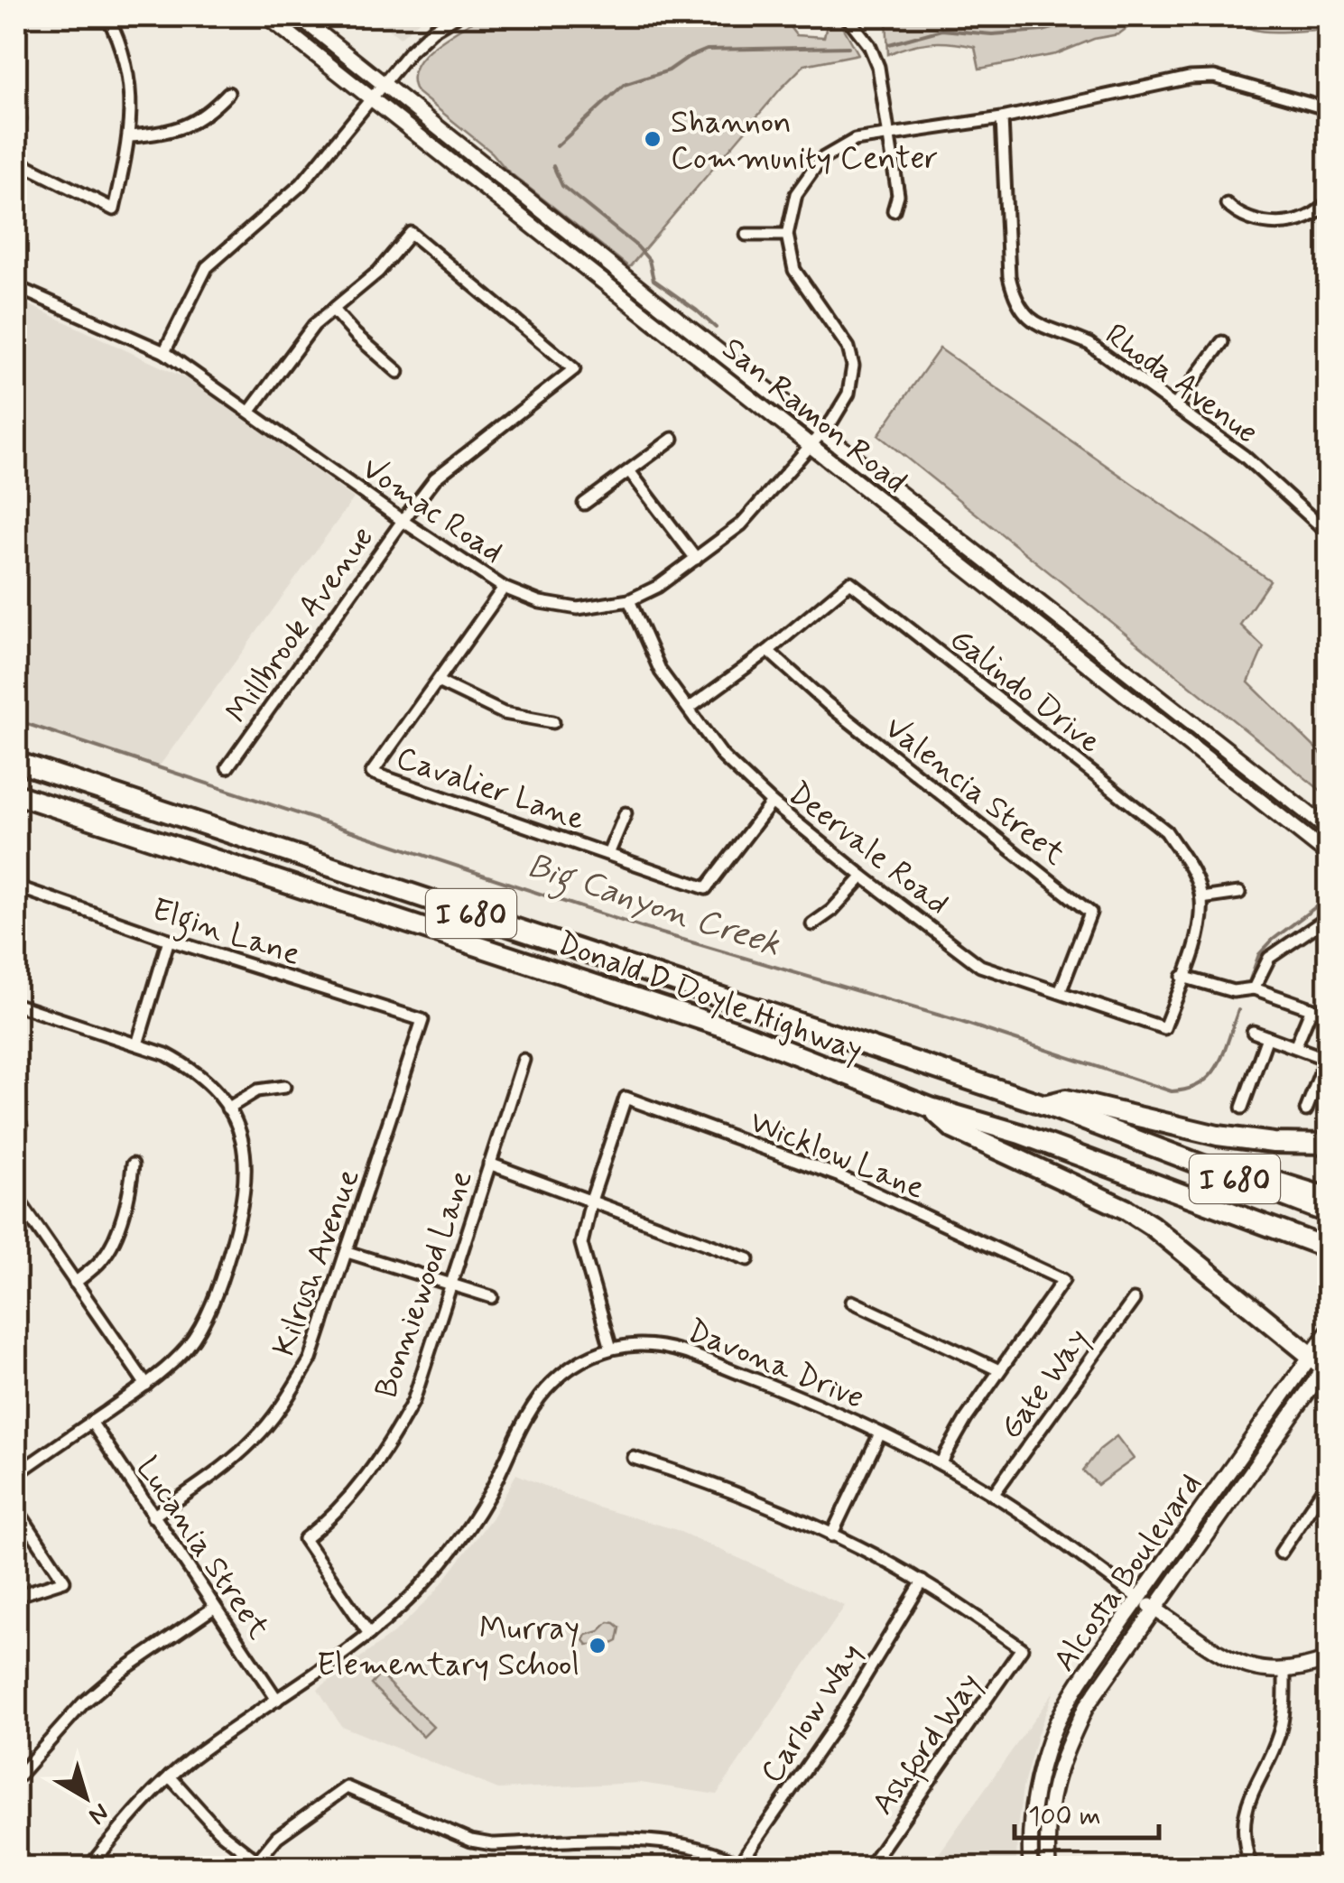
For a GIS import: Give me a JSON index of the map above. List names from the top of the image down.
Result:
{
  "streets": {
    "highway": ["I 680", "Donald D Doyle Highway"],
    "main road": ["San Ramon Road", "Davona Drive", "Alcosta Boulevard"],
    "street": [
      "Rhoda Avenue",
      "Vomac Road",
      "Millbrook Avenue",
      "Galindo Drive",
      "Cavalier Lane",
      "Valencia Street",
      "Deervale Road",
      "Elgin Lane",
      "Wicklow Lane",
      "Kilrush Avenue",
      "Bonniewood Lane",
      "Gate Way",
      "Lucania Street",
      "Carlow Way",
      "Ashford Way"
    ]
  },
  "crossings": [
    ["San Ramon Road", "Vomac Road"],
    ["Vomac Road", "Millbrook Avenue"],
    ["Vomac Road", "Cavalier Lane"],
    ["Vomac Road", "Deervale Road"],
    ["Galindo Drive", "Valencia Street"],
    ["Galindo Drive", "Deervale Road"],
    ["Cavalier Lane", "Deervale Road"],
    ["Valencia Street", "Deervale Road"],
    ["Elgin Lane", "Kilrush Avenue"],
    ["Wicklow Lane", "Davona Drive"],
    ["Kilrush Avenue", "Lucania Street"],
    ["Bonniewood Lane", "Davona Drive"],
    ["Davona Drive", "Gate Way"],
    ["Davona Drive", "Lucania Street"],
    ["Davona Drive", "Alcosta Boulevard"],
    ["Carlow Way", "Ashford Way"]
  ],
  "water": ["Big Canyon Creek"],
  "places": ["Shannon Community Center", "Murray Elementary School"],
  "scale_bar": "100 m",
  "north": "bottom right"
}
